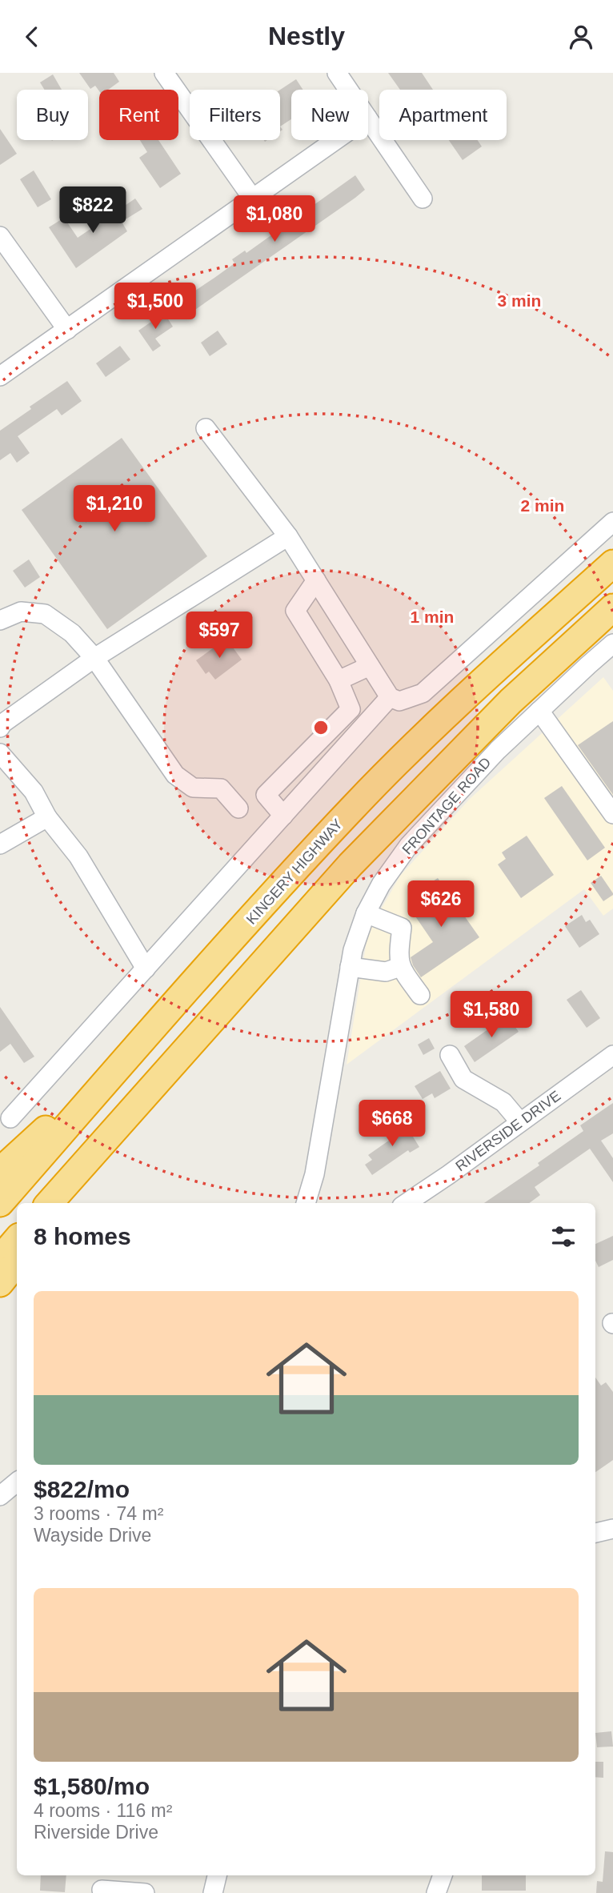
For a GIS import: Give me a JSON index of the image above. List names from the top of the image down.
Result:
{
  "streets": {
    "highway": ["KINGERY HIGHWAY"],
    "street": ["FRONTAGE ROAD", "RIVERSIDE DRIVE"]
  },
  "page": {
    "header": "Nestly",
    "chip": [
      "Buy",
      "Rent",
      "Filters",
      "New",
      "Apartment"
    ],
    "price": [
      "$822",
      "$1,080",
      "$1,500",
      "$1,210",
      "$597",
      "$626",
      "$1,580",
      "$668"
    ],
    "heading": "8 homes",
    "list": [
      {
        "name": "$822/mo",
        "note": "3 rooms · 74 m² · Wayside Drive"
      },
      {
        "name": "$1,580/mo",
        "note": "4 rooms · 116 m² · Riverside Drive"
      }
    ]
  },
  "rings": ["3 min", "2 min", "1 min"]
}
